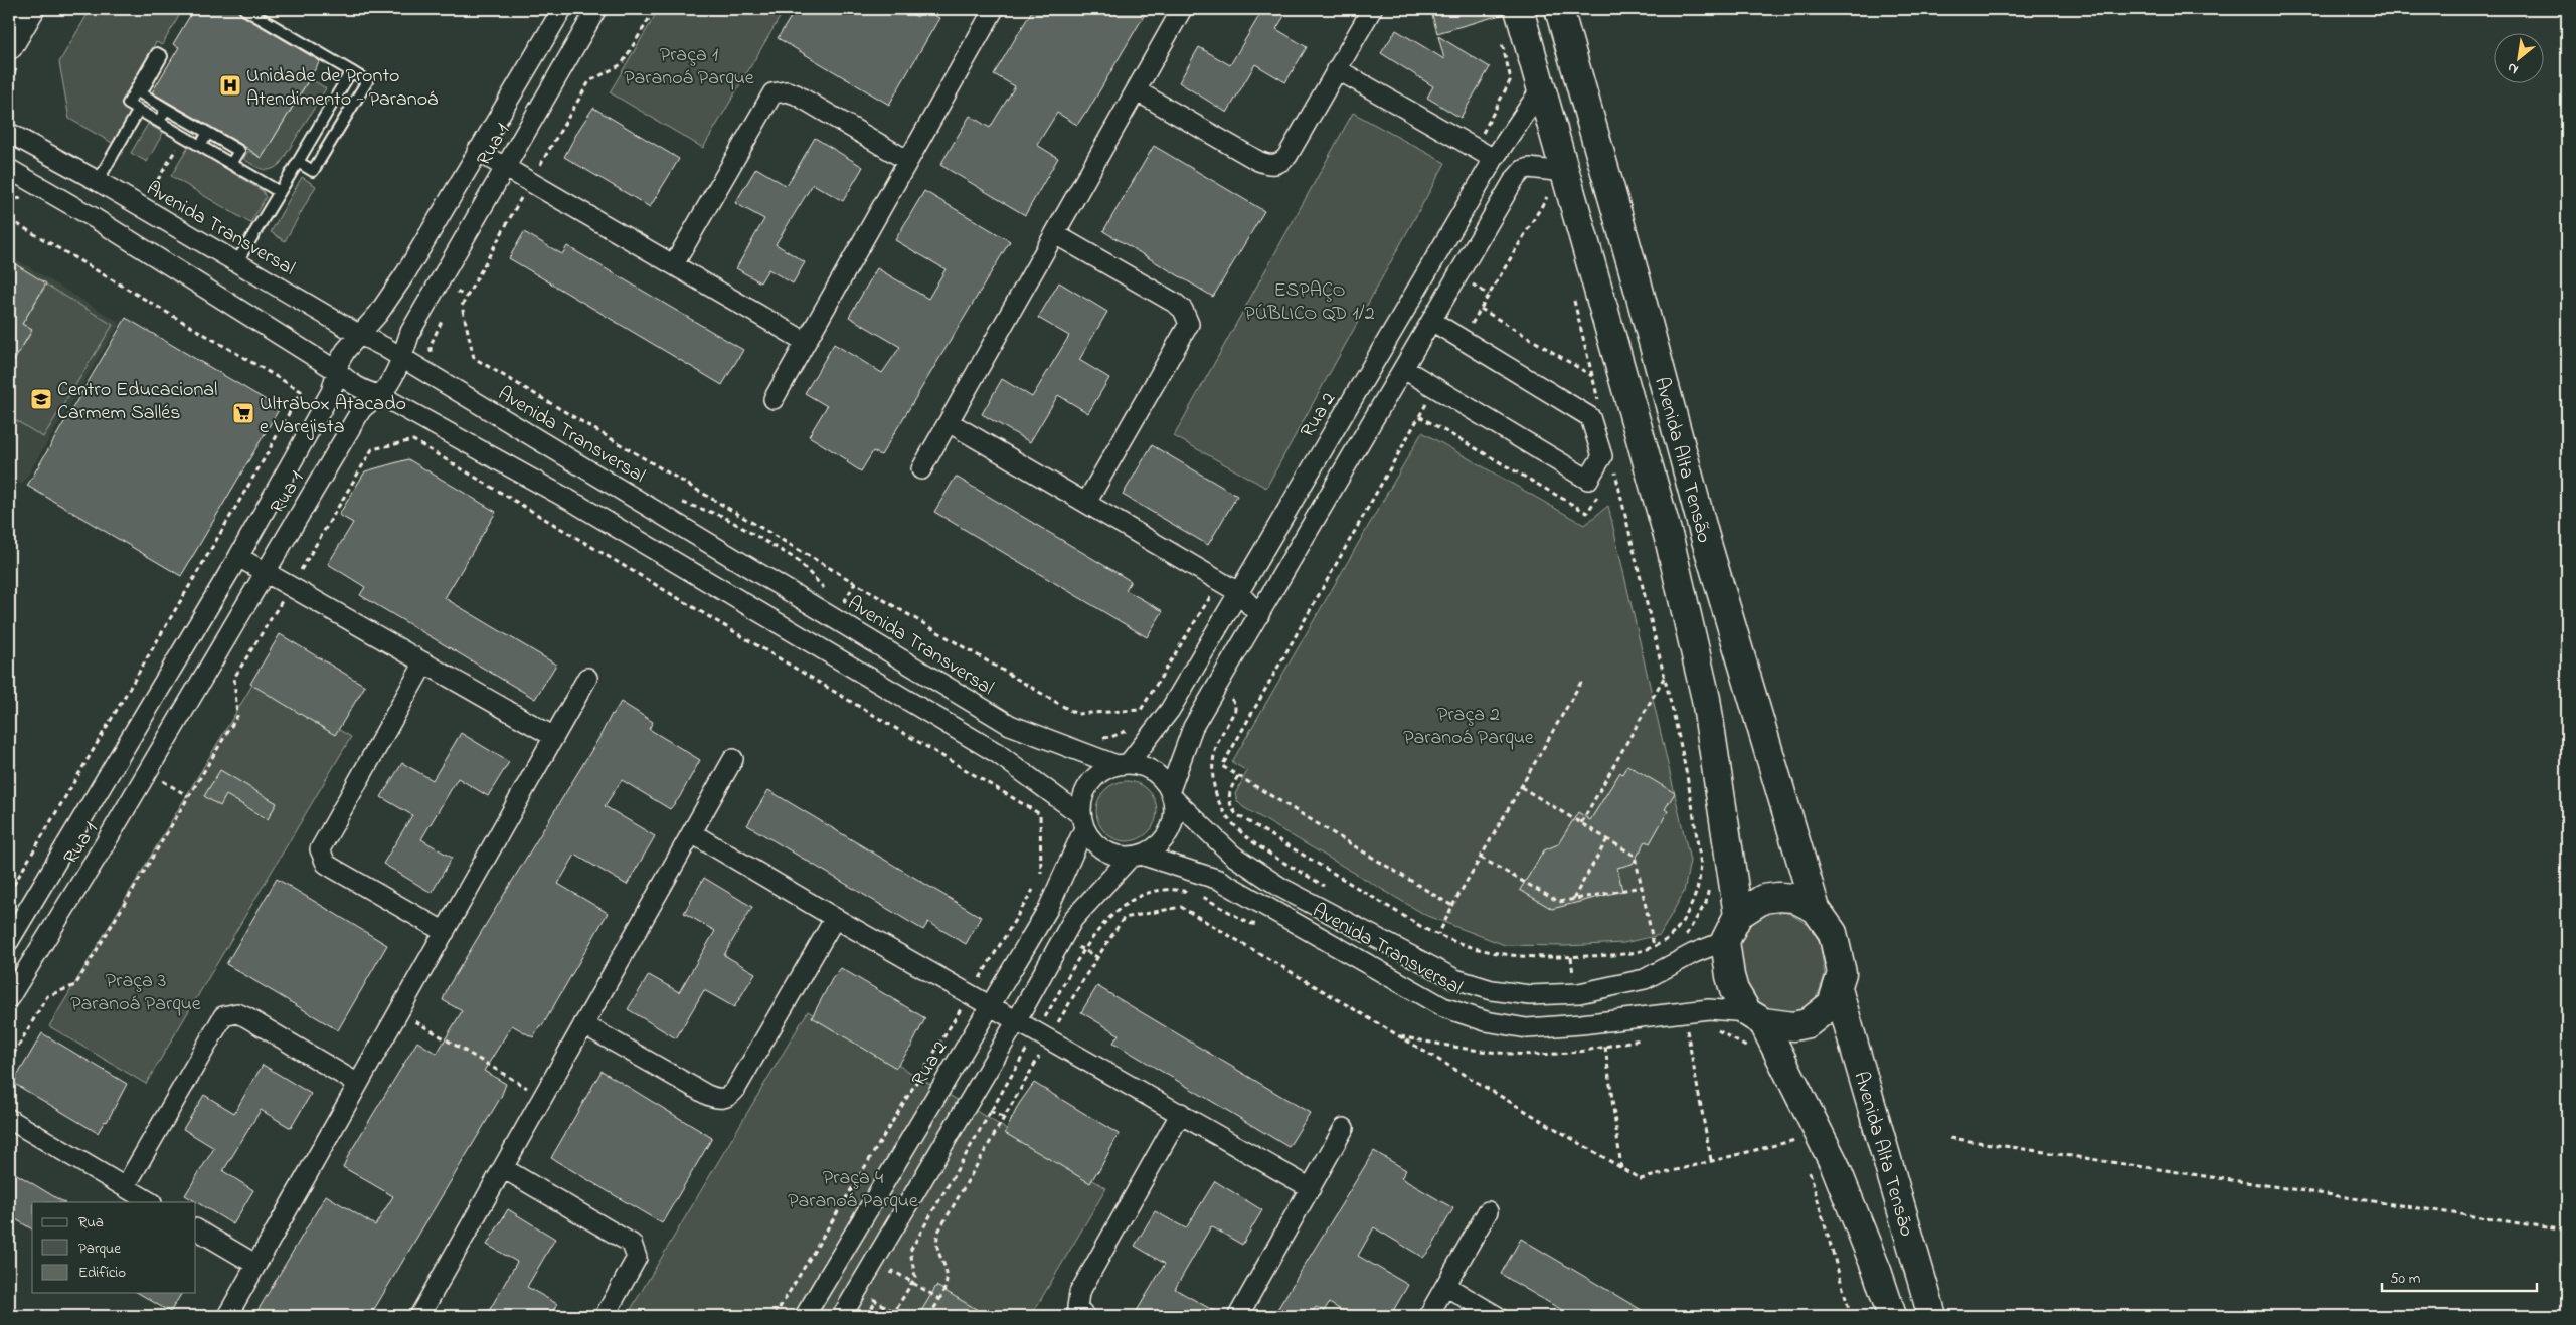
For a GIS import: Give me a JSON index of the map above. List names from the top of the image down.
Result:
{
  "streets": {
    "street": [
      "Rua 1",
      "Avenida Transversal",
      "Rua 2",
      "Avenida Alta Tensão",
      "Avenida Alta Tensāo"
    ]
  },
  "crossings": [
    ["Rua 1", "Avenida Transversal"],
    ["Avenida Transversal", "Rua 2"],
    ["Avenida Transversal", "Avenida Alta Tensão"],
    ["Avenida Transversal", "Avenida Alta Tensāo"],
    ["Rua 2", "Avenida Alta Tensão"],
    ["Avenida Alta Tensão", "Avenida Alta Tensāo"]
  ],
  "parks": [
    "Praça 1 Paranoá Parque",
    "ESPAÇO PÚBLICO QD 1/2",
    "Praça 2 Paranoá Parque",
    "Praça 3 Paranoá Parque",
    "Praça 4 Paranoá Parque"
  ],
  "places": {
    "hospital": ["Unidade de Pronto Atendimento - Paranoá"],
    "school or university": ["Centro Educacional Carmem Sallés"],
    "supermarket": ["Ultrabox Atacado e Varejista"]
  },
  "legend": ["Rua", "Parque", "Edifício"],
  "scale_bar": "50 m",
  "north": "bottom left"
}
